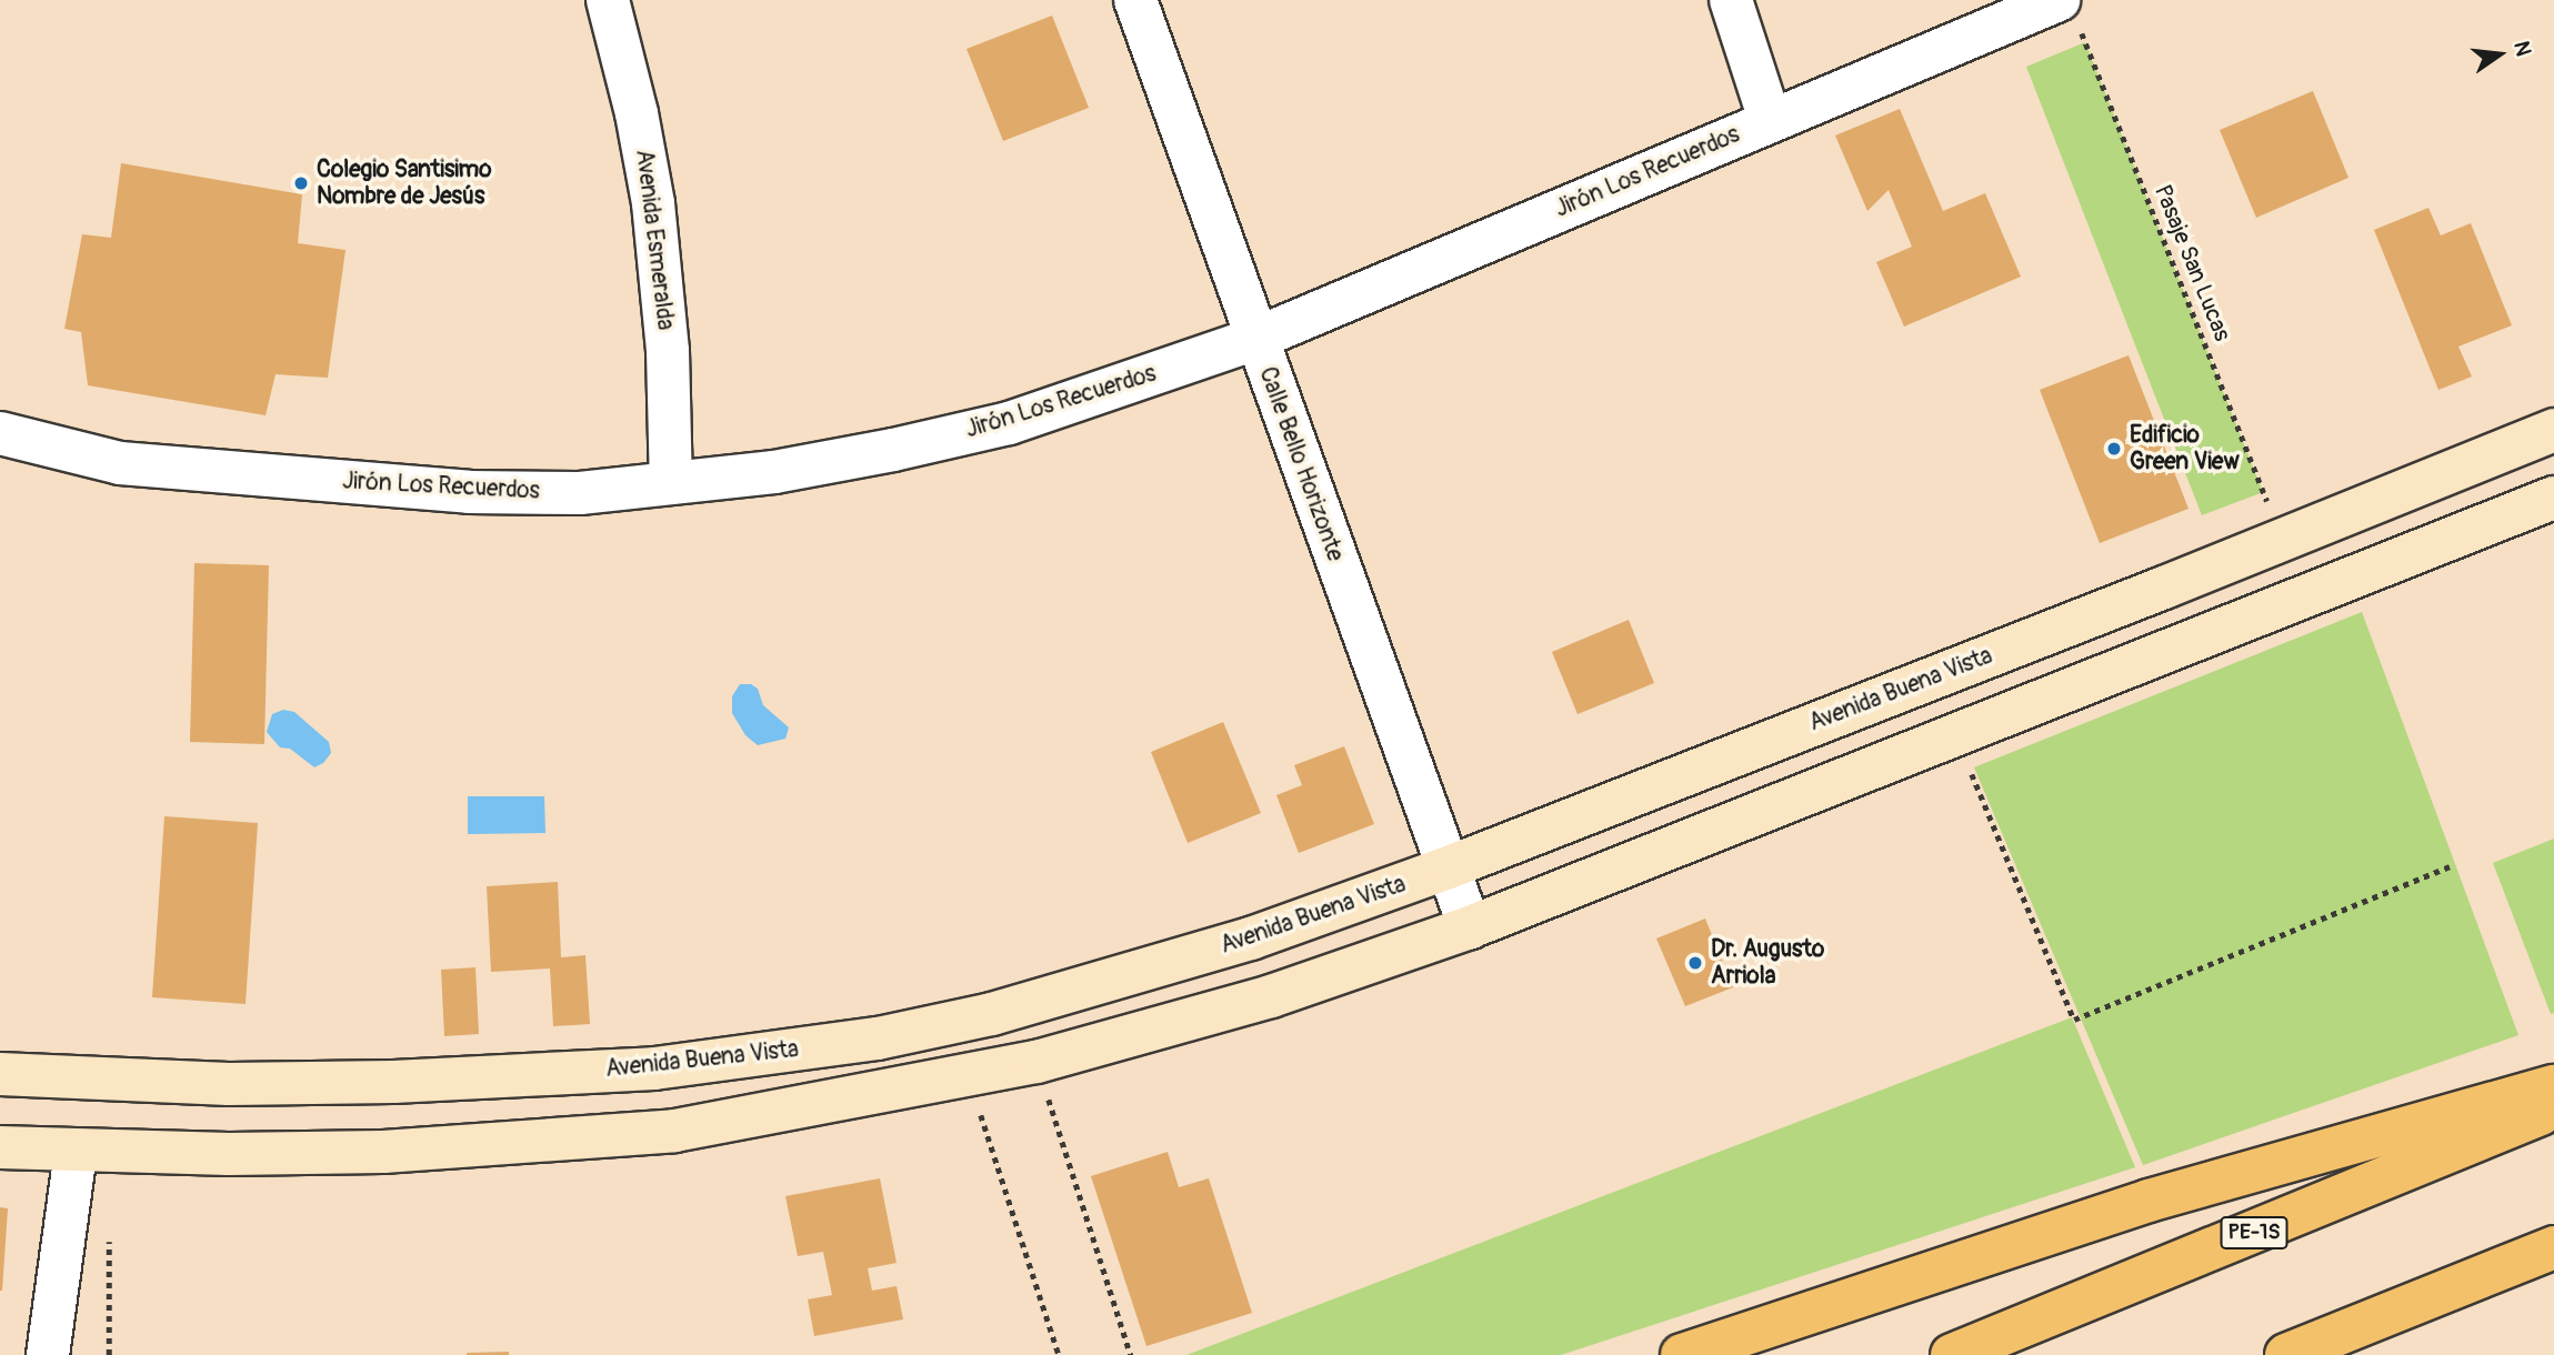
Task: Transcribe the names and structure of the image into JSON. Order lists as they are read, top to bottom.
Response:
{
  "streets": {
    "highway": ["PE-1S"],
    "main road": ["Avenida Buena Vista"],
    "street": ["Jirón Los Recuerdos", "Avenida Esmeralda", "Calle Bello Horizonte"],
    "path": ["Pasaje San Lucas"]
  },
  "crossings": [
    ["Jirón Los Recuerdos", "Avenida Esmeralda"],
    ["Jirón Los Recuerdos", "Pasaje San Lucas"],
    ["Jirón Los Recuerdos", "Calle Bello Horizonte"],
    ["Pasaje San Lucas", "Avenida Buena Vista"],
    ["Calle Bello Horizonte", "Avenida Buena Vista"]
  ],
  "places": ["Colegio Santisimo Nombre de Jesús", "Edificio Green View", "Dr. Augusto Arriola"],
  "north": "right"
}
